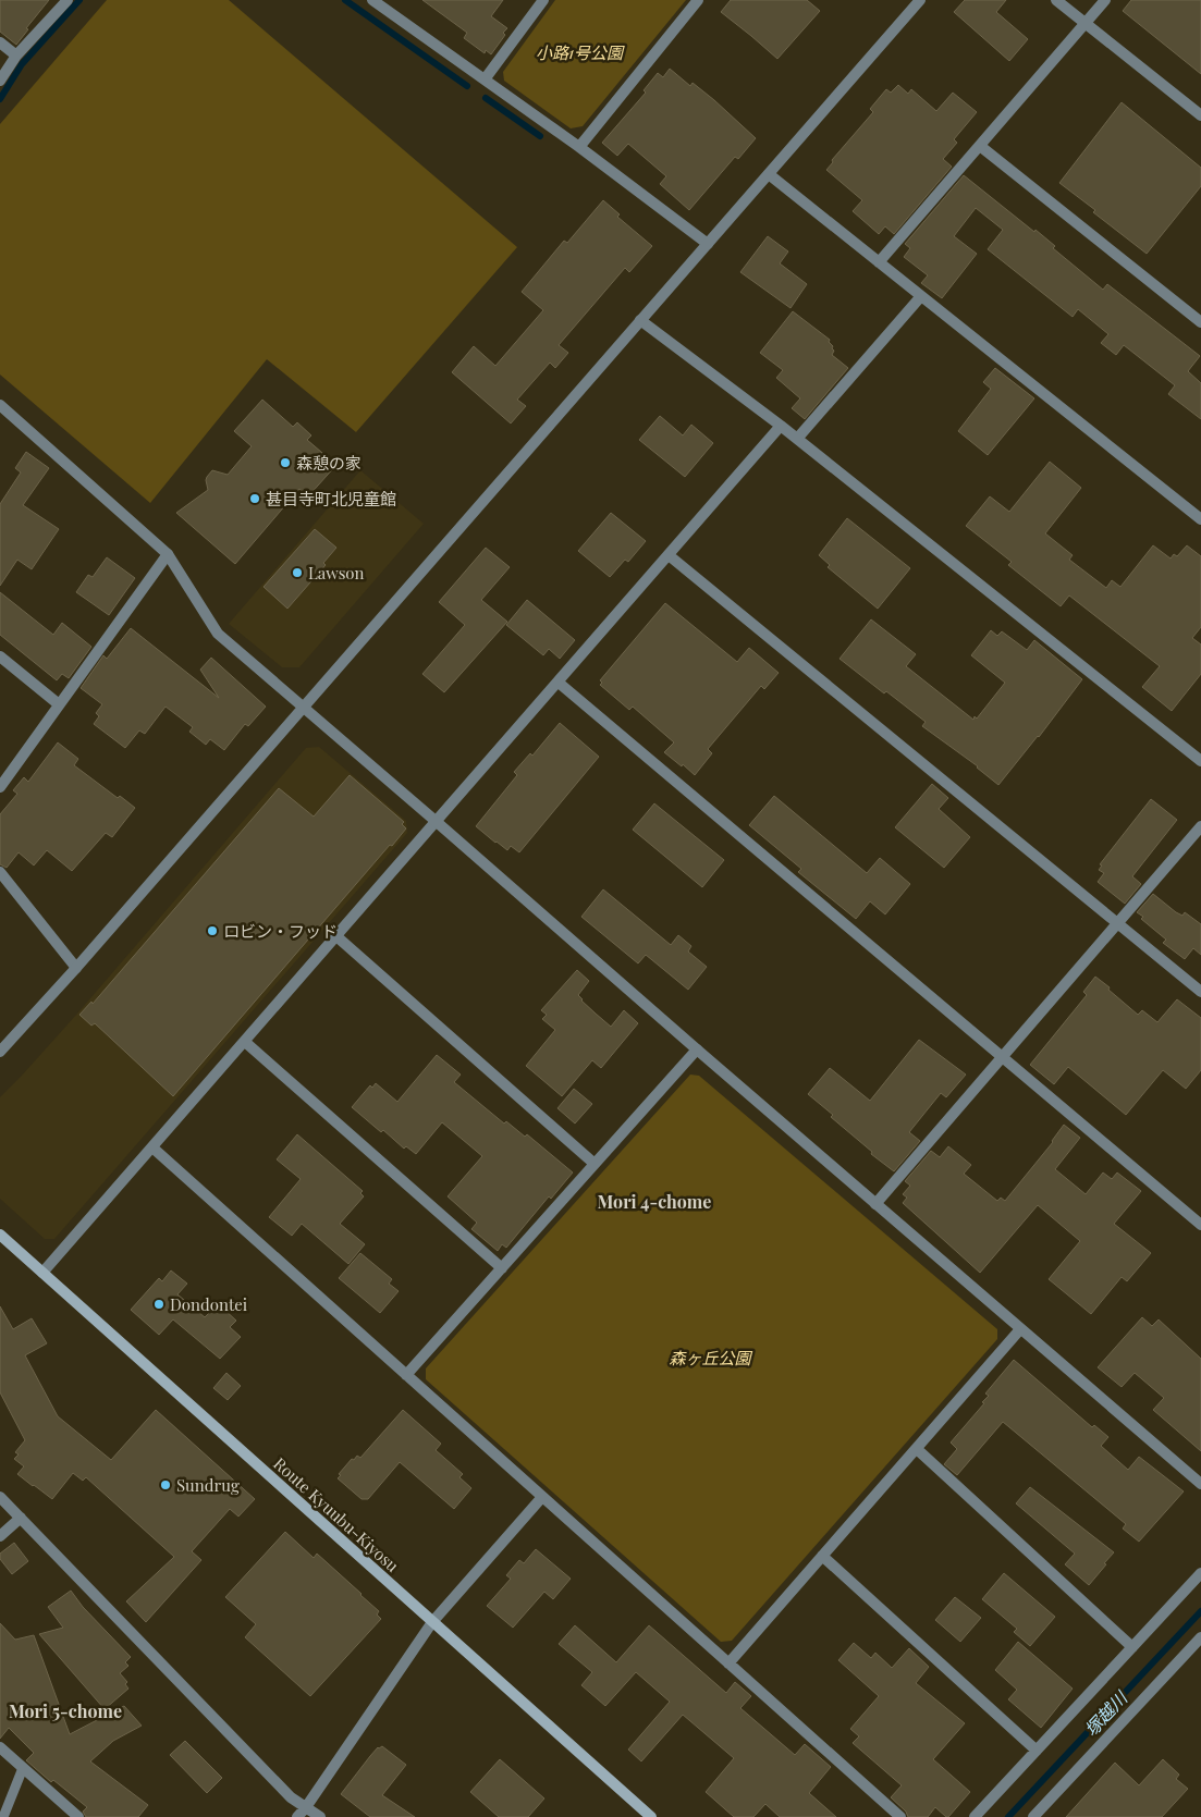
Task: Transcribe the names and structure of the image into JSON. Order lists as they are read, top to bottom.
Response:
{
  "streets": {
    "main road": ["Route Kyuubu-Kiyosu"]
  },
  "districts": ["Mori 4-chome", "Mori 5-chome"],
  "water": ["塚越川"],
  "parks": ["小路1号公園", "森ヶ丘公園"],
  "places": [
    "森憩の家",
    "甚目寺町北児童館",
    "Lawson",
    "ロビン・フッド",
    "Dondontei",
    "Sundrug"
  ]
}
